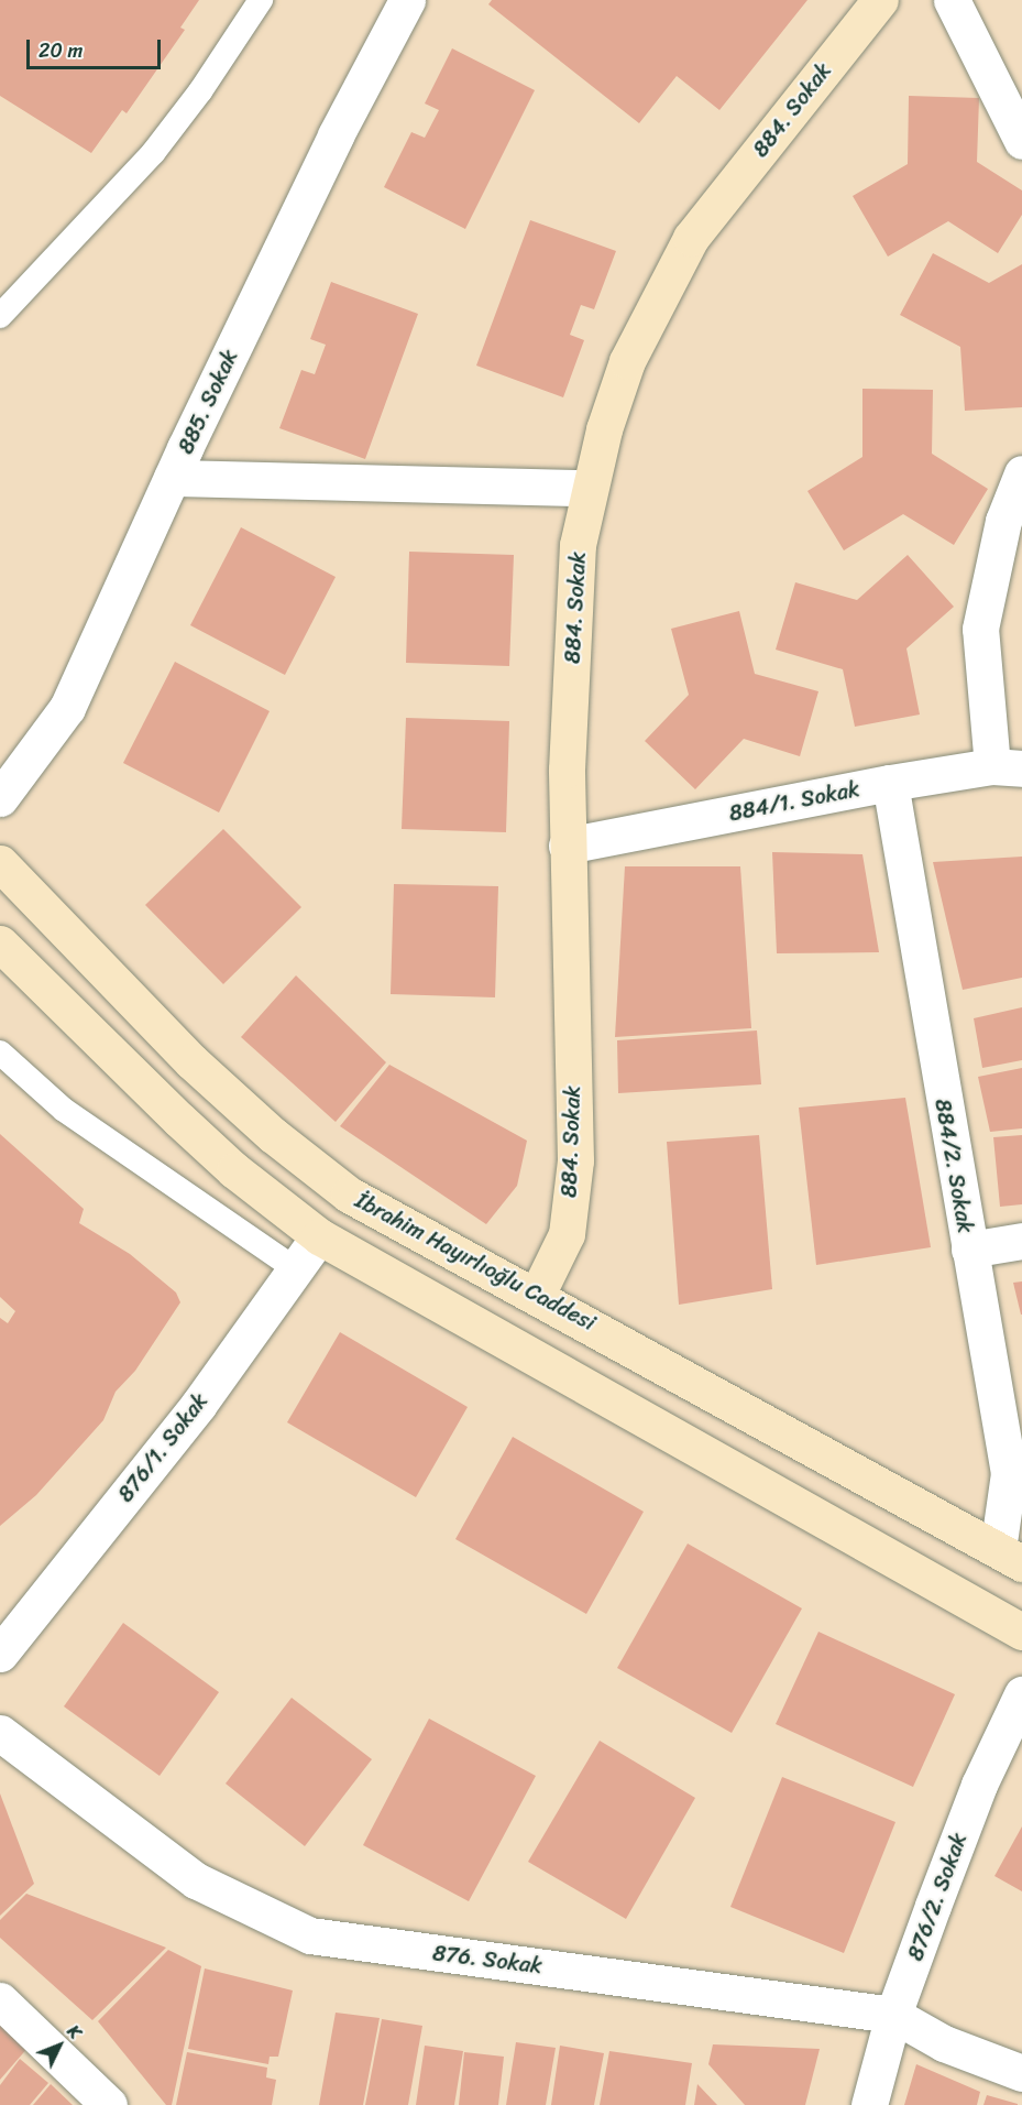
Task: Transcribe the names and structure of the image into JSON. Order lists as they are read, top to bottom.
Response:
{
  "streets": {
    "street": [
      "884. Sokak",
      "885. Sokak",
      "884/1. Sokak",
      "884/2. Sokak",
      "İbrahim Hayırlıoğlu Caddesi",
      "876/1. Sokak",
      "876/2. Sokak",
      "876. Sokak"
    ]
  },
  "crossings": [
    ["884. Sokak", "884/1. Sokak"],
    ["884. Sokak", "İbrahim Hayırlıoğlu Caddesi"],
    ["884/1. Sokak", "884/2. Sokak"],
    ["884/2. Sokak", "İbrahim Hayırlıoğlu Caddesi"],
    ["876/2. Sokak", "876. Sokak"]
  ],
  "scale_bar": "20 m",
  "north": "top right"
}
